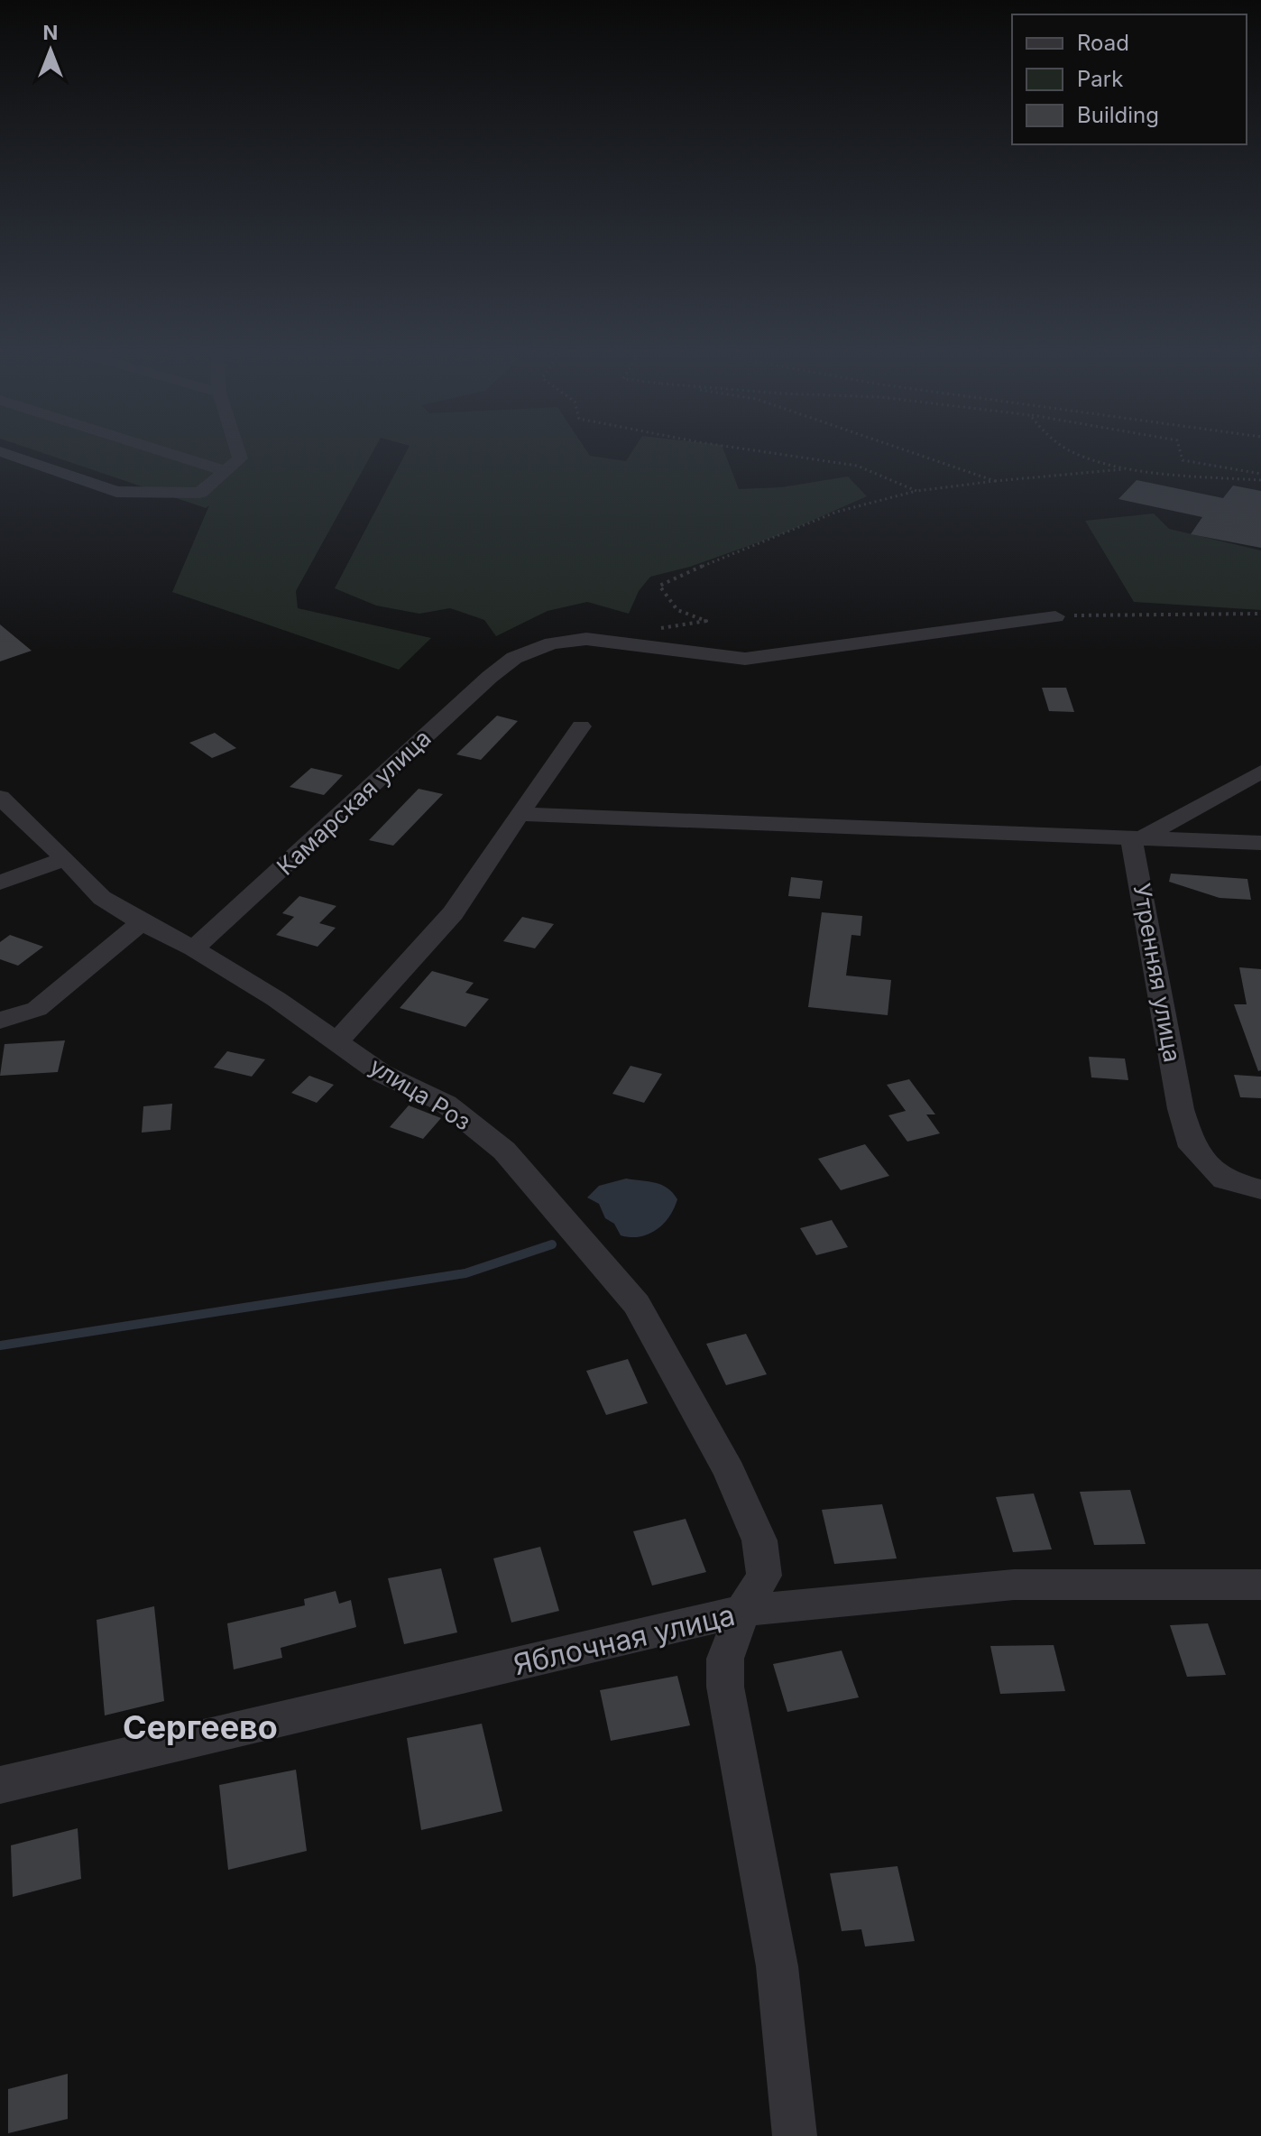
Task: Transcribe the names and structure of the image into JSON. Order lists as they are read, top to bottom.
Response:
{
  "streets": {
    "street": [
      "Камарская улица",
      "Утренняя улица",
      "улица Роз",
      "Яблочная улица"
    ]
  },
  "crossings": [
    ["Камарская улица", "улица Роз"],
    ["улица Роз", "Яблочная улица"]
  ],
  "districts": ["Сергеево"],
  "legend": ["Road", "Park", "Building"],
  "north": "top"
}
